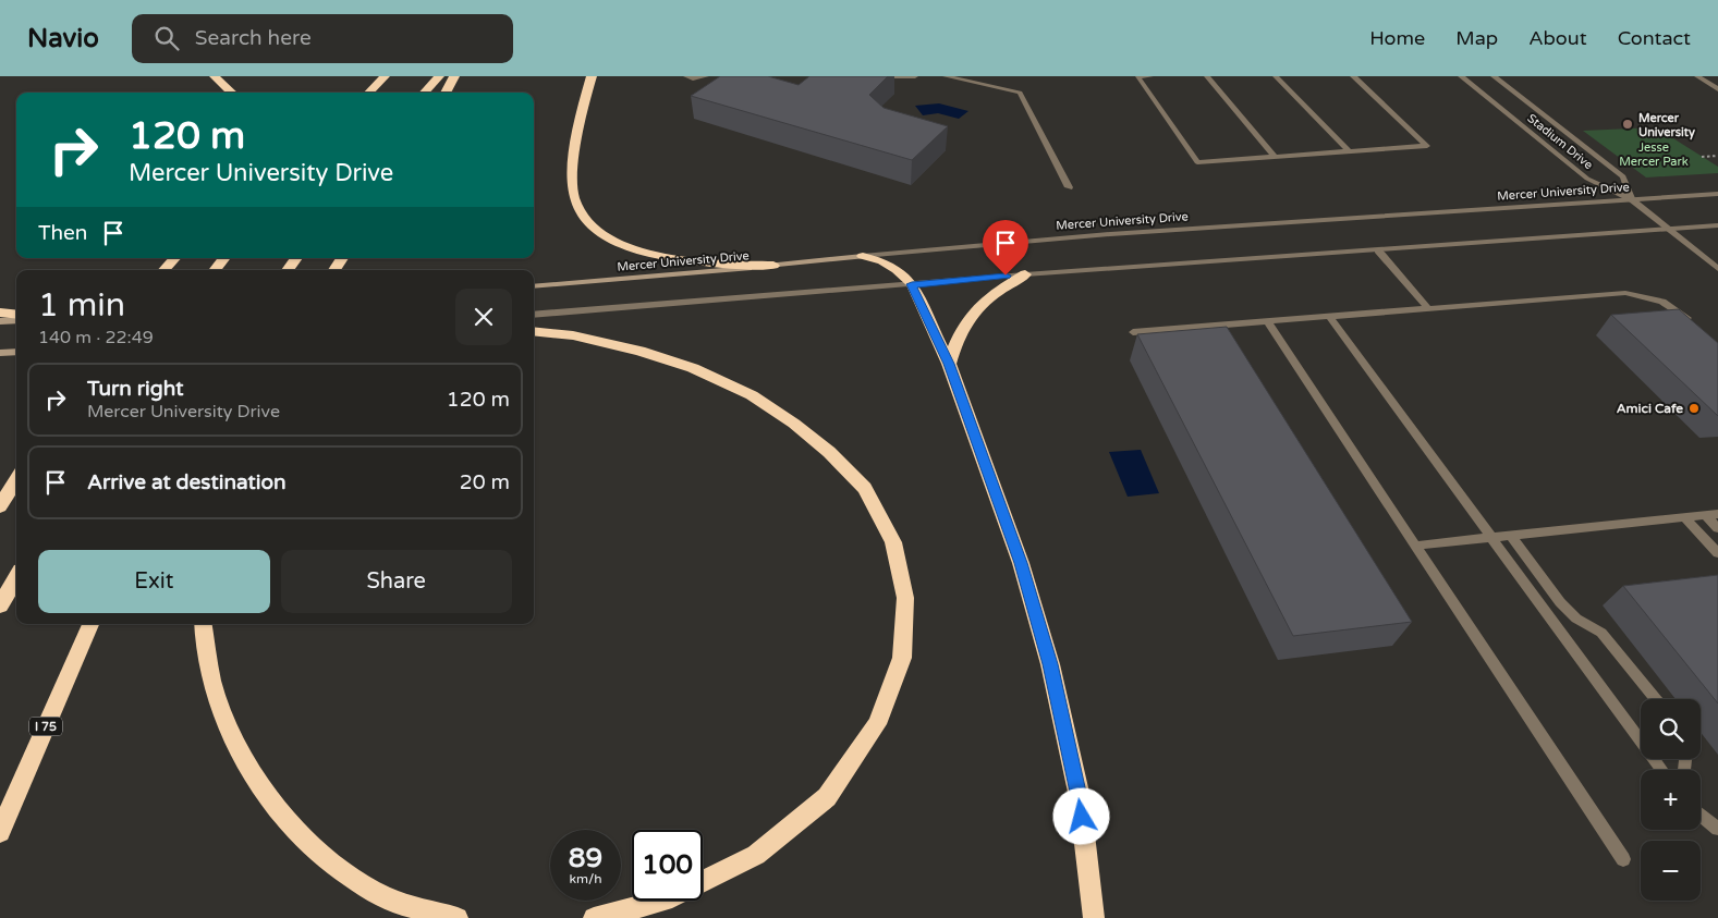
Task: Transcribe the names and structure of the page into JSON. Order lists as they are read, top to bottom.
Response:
{
  "streets": {
    "highway": ["I 75"],
    "main road": ["Mercer University Drive"],
    "street": ["Stadium Drive"]
  },
  "crossings": [
    ["Stadium Drive", "Mercer University Drive"]
  ],
  "parks": ["Jesse Mercer Park"],
  "places": ["Mercer University", "Amici Cafe"],
  "page": {
    "header": "Navio",
    "search": "Search here",
    "nav": [
      "Home",
      "Map",
      "About",
      "Contact"
    ],
    "turn": ["120 m", "Mercer University Drive"],
    "then": "Then",
    "heading": ["1 min", "140 m · 22:49"],
    "list": [
      {
        "name": "Turn right",
        "note": "Mercer University Drive",
        "value": "120 m"
      },
      {
        "name": "Arrive at destination",
        "value": "20 m"
      }
    ],
    "buttons": ["Exit", "Share"],
    "map_buttons": ["+", "−"],
    "speed": "89 km/h",
    "limit": "100"
  }
}
